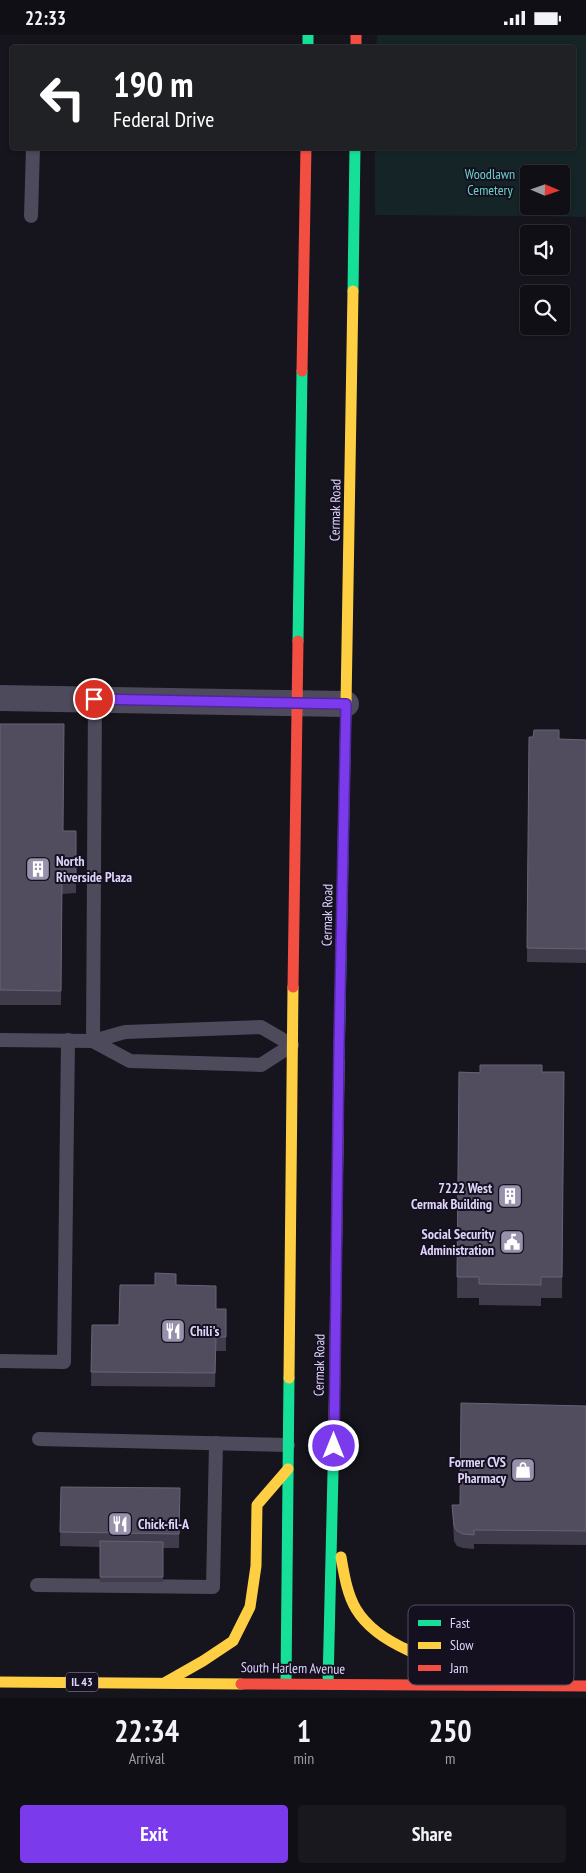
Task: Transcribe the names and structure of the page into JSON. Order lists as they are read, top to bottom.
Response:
{
  "streets": {
    "main road": ["Cermak Road", "South Harlem Avenue", "IL 43"]
  },
  "crossings": [
    ["Cermak Road", "South Harlem Avenue"]
  ],
  "parks": ["Woodlawn Cemetery"],
  "places": {
    "building": ["North Riverside Plaza", "7222 West Cermak Building"],
    "public building": ["Social Security Administration"],
    "restaurant": ["Chili's", "Chick-fil-A"],
    "shop": ["Former CVS Pharmacy"]
  },
  "legend": ["Fast", "Slow", "Jam"],
  "north": "right",
  "page": {
    "status": "22:33",
    "turn": ["190 m", "Federal Drive"],
    "eta": [
      "22:34",
      "Arrival",
      "1",
      "min",
      "250",
      "m"
    ],
    "buttons": ["Exit", "Share"]
  }
}
